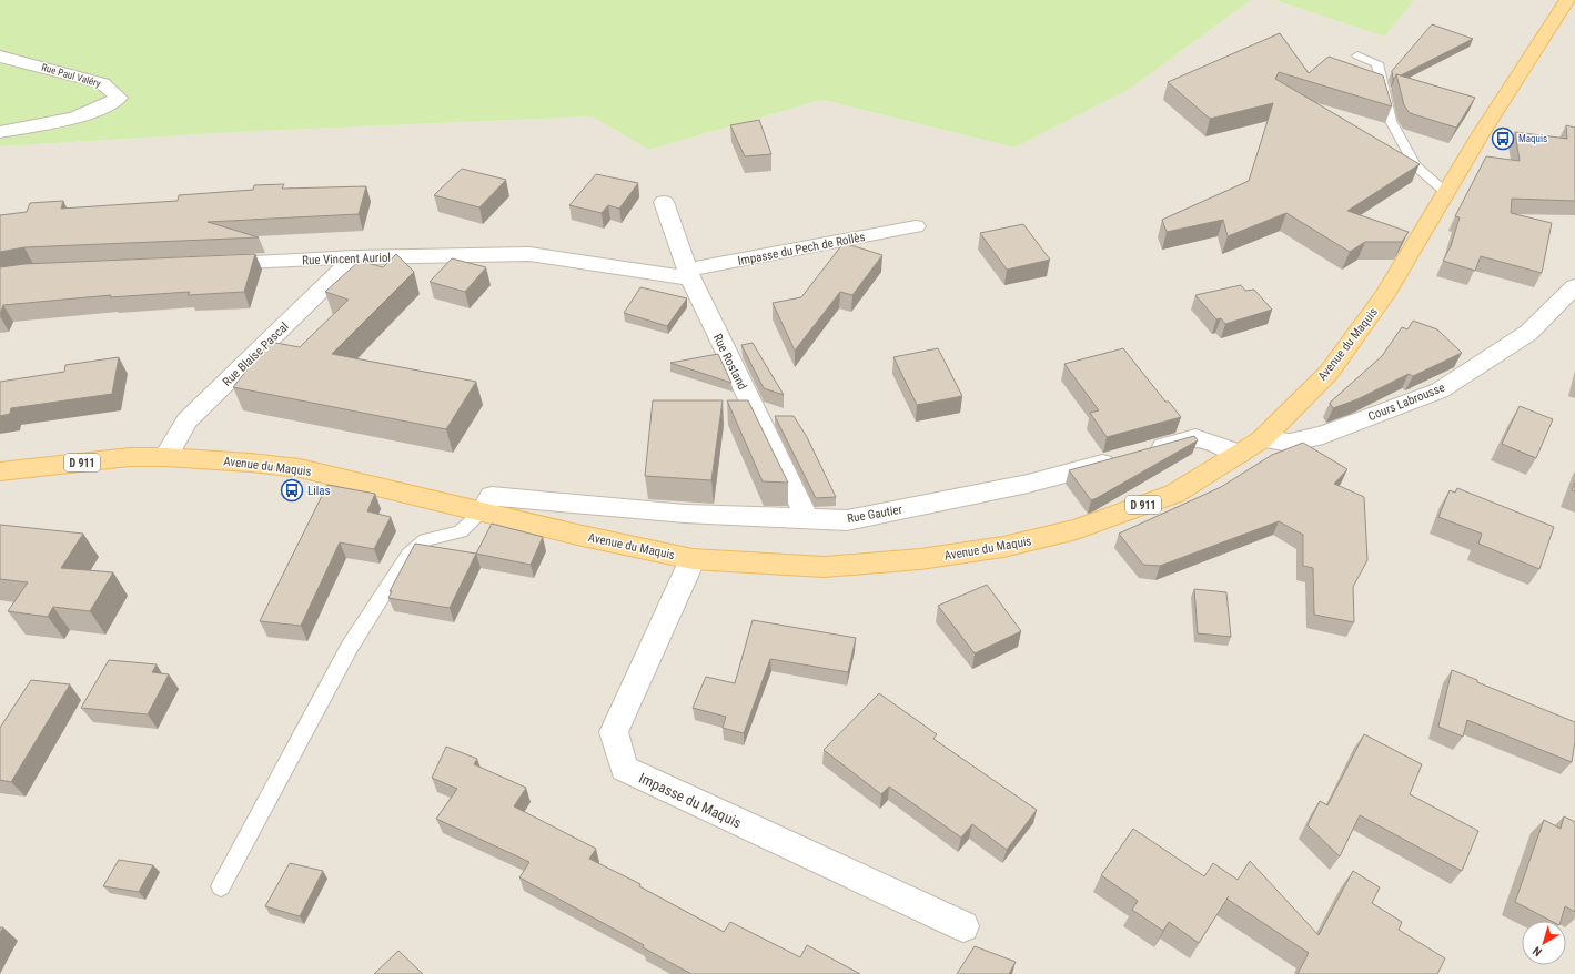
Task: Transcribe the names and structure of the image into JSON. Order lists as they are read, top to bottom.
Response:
{
  "streets": {
    "main road": ["Avenue du Maquis", "D 911"],
    "street": [
      "Rue Paul Valéry",
      "Impasse du Pech de Rollès",
      "Rue Vincent Auriol",
      "Rue Blaise Pascal",
      "Rue Rostand",
      "Cours Labrousse",
      "Rue Gautier",
      "Impasse du Maquis"
    ]
  },
  "crossings": [
    ["Impasse du Pech de Rollès", "Rue Vincent Auriol"],
    ["Impasse du Pech de Rollès", "Rue Rostand"],
    ["Rue Vincent Auriol", "Rue Blaise Pascal"],
    ["Rue Vincent Auriol", "Rue Rostand"],
    ["Avenue du Maquis", "Rue Blaise Pascal"],
    ["Avenue du Maquis", "Cours Labrousse"],
    ["Avenue du Maquis", "D 911"],
    ["Avenue du Maquis", "Rue Gautier"],
    ["Avenue du Maquis", "Impasse du Maquis"],
    ["Rue Blaise Pascal", "D 911"],
    ["Rue Rostand", "Rue Gautier"]
  ],
  "places": {
    "bus stop": ["Maquis", "Lilas"]
  },
  "north": "bottom left"
}
